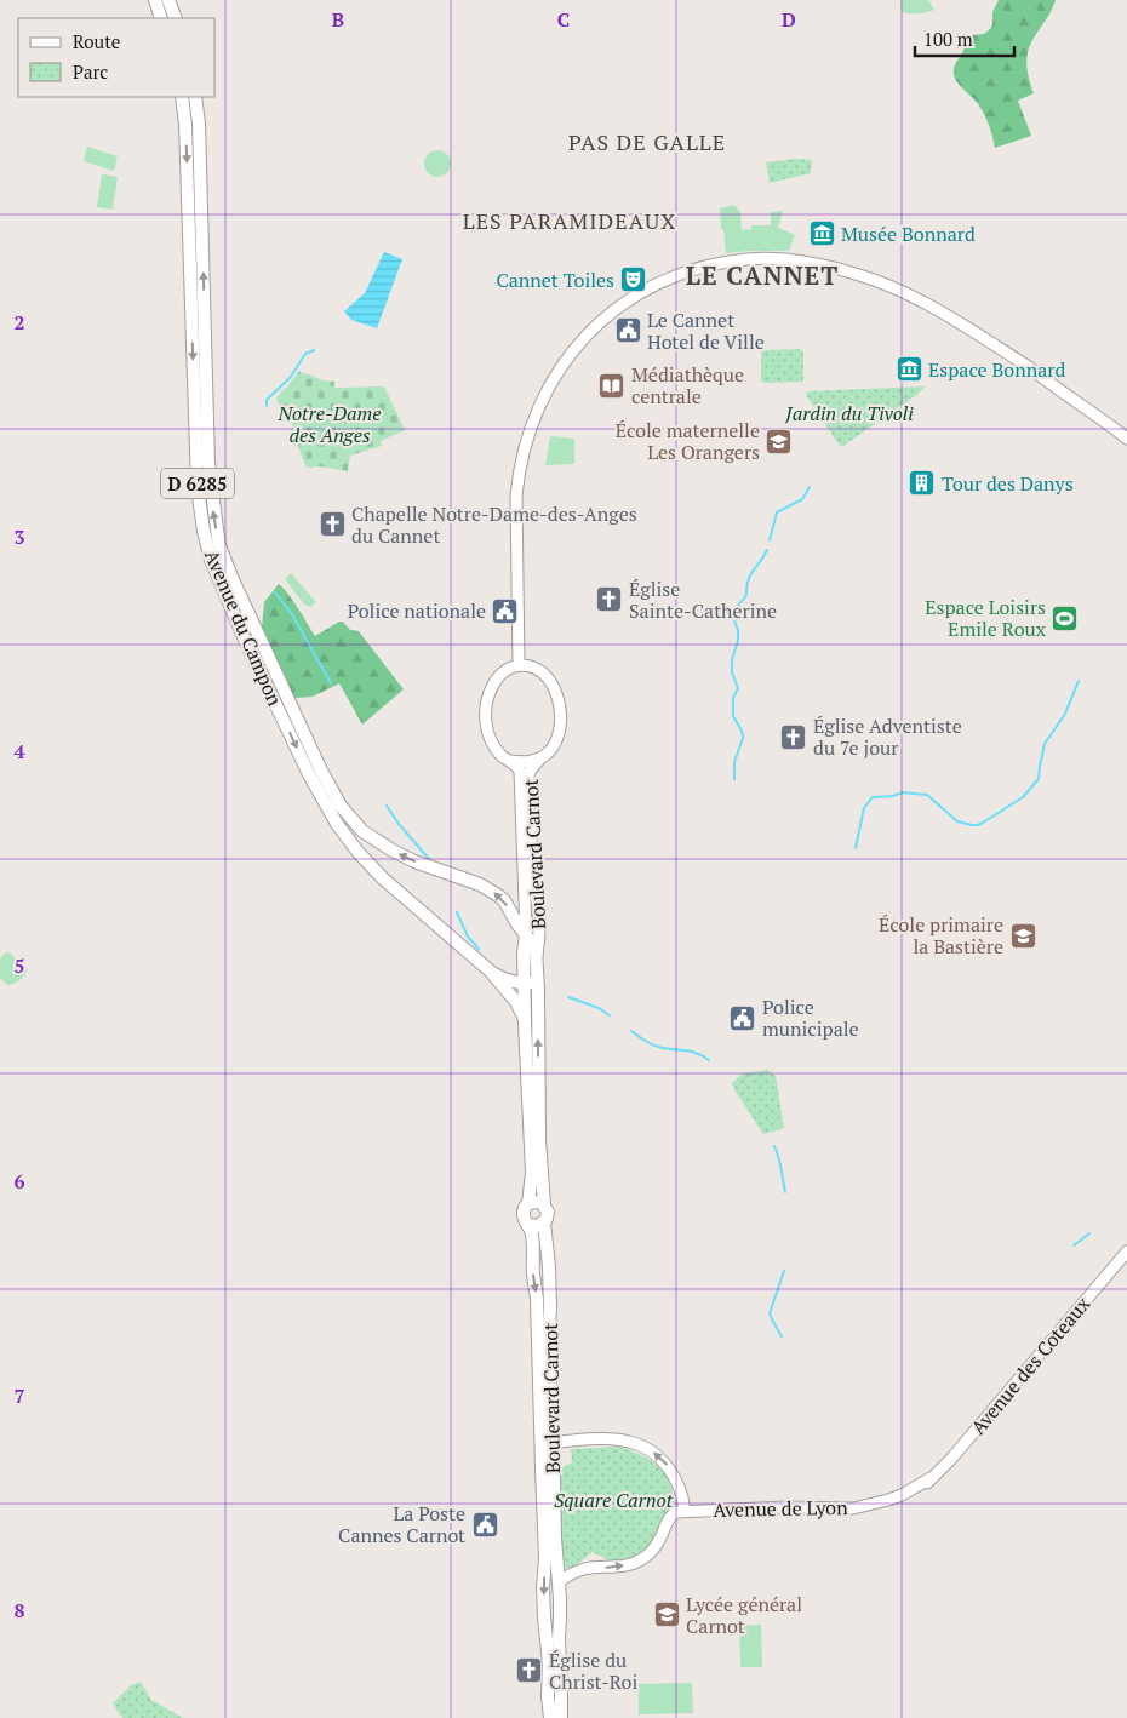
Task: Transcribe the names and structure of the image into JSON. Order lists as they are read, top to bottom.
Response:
{
  "streets": {
    "main road": [
      "D 6285",
      "Avenue du Campon",
      "Boulevard Carnot",
      "Avenue des Coteaux",
      "Avenue de Lyon"
    ]
  },
  "crossings": [
    ["Avenue du Campon", "Boulevard Carnot"],
    ["Avenue des Coteaux", "Avenue de Lyon"]
  ],
  "districts": ["PAS DE GALLE", "LES PARAMIDEAUX", "LE CANNET"],
  "parks": ["Notre-Dame des Anges", "Jardin du Tivoli", "Square Carnot"],
  "places": {
    "museum": ["Musée Bonnard", "Espace Bonnard"],
    "theatre": ["Cannet Toiles"],
    "public building": [
      "Le Cannet Hotel de Ville",
      "Police nationale",
      "Police municipale",
      "La Poste Cannes Carnot"
    ],
    "library": ["Médiathèque centrale"],
    "school or university": ["École maternelle Les Orangers", "École primaire la Bastière", "Lycée général Carnot"],
    "building": ["Tour des Danys"],
    "church": [
      "Chapelle Notre-Dame-des-Anges du Cannet",
      "Église Sainte-Catherine",
      "Église Adventiste du 7e jour",
      "Église du Christ-Roi"
    ],
    "sports": ["Espace Loisirs Emile Roux"]
  },
  "legend": ["Route", "Parc"],
  "scale_bar": "100 m",
  "grid": {
    "columns": ["B", "C", "D"],
    "rows": [
      "2",
      "3",
      "4",
      "5",
      "6",
      "7",
      "8"
    ]
  }
}
